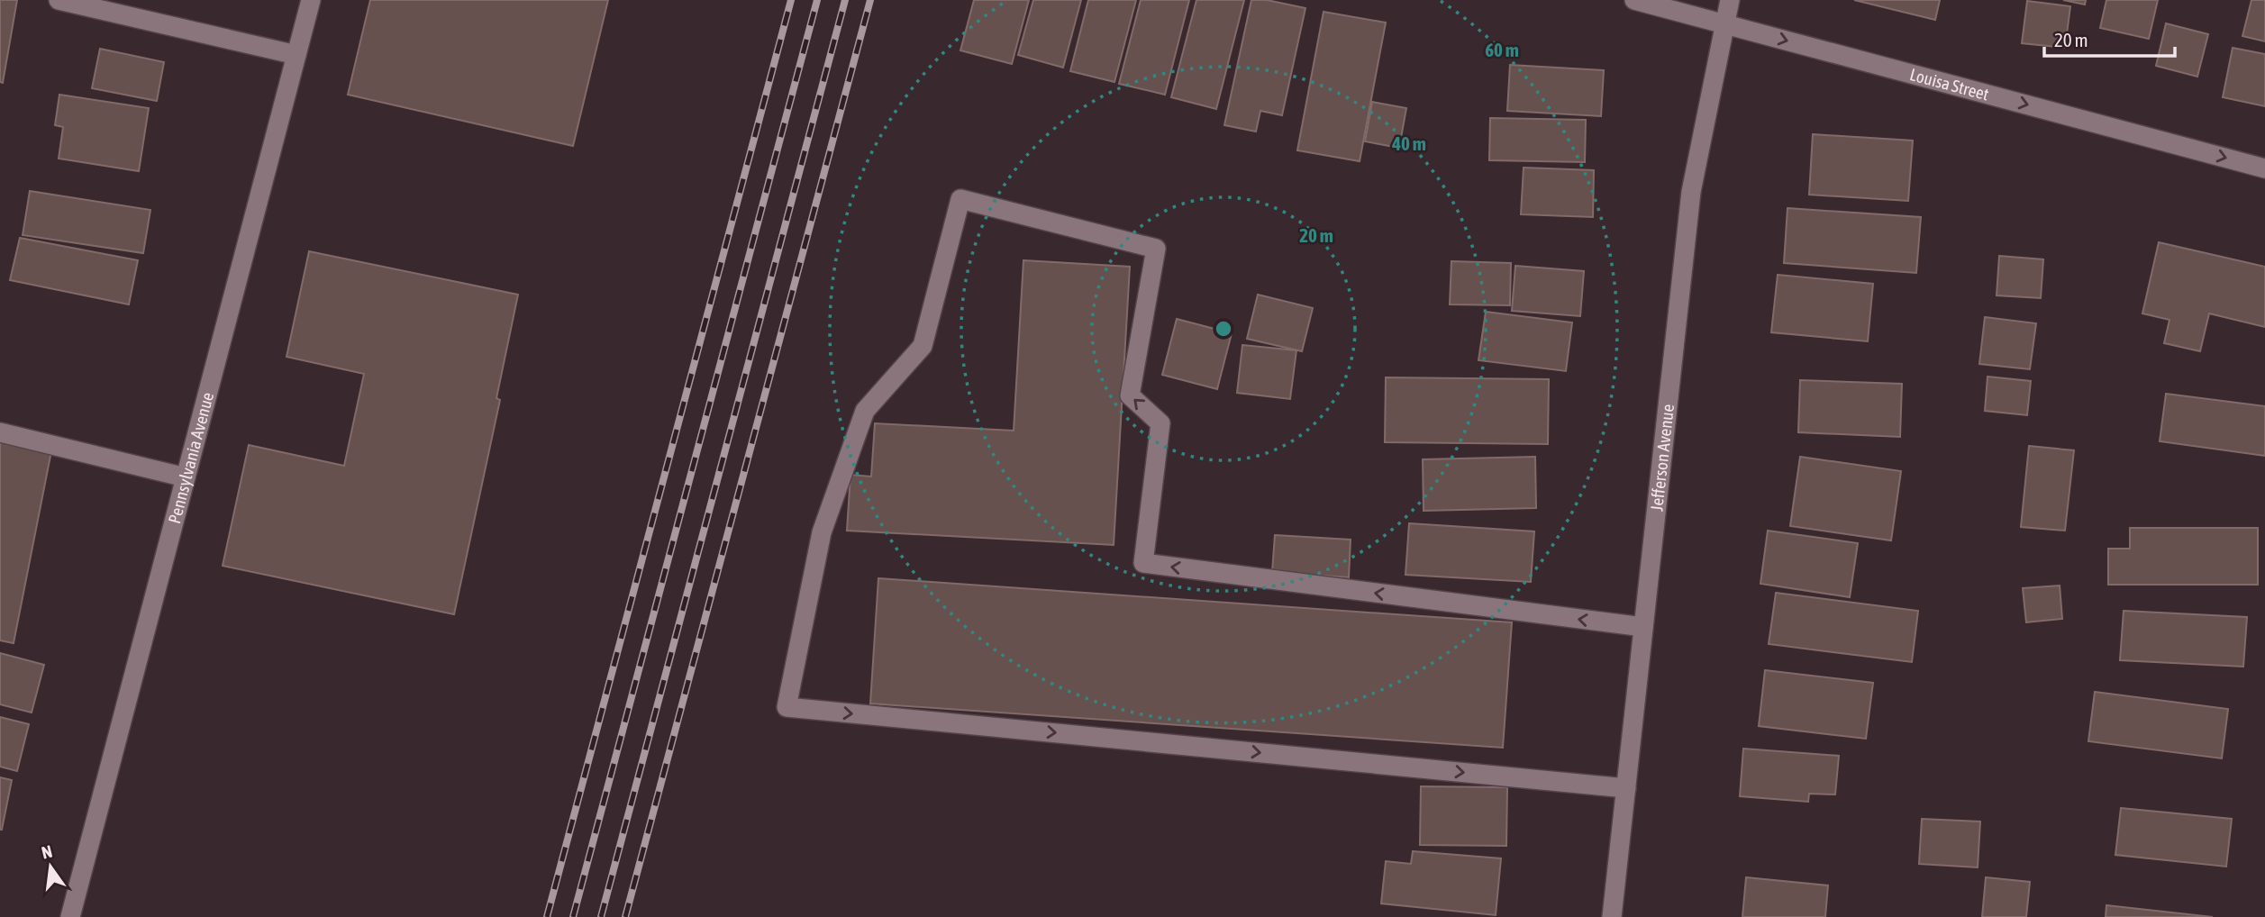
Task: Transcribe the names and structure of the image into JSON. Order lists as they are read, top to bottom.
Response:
{
  "streets": {
    "street": ["Louisa Street", "Jefferson Avenue", "Pennsylvania Avenue"]
  },
  "crossings": [
    ["Louisa Street", "Jefferson Avenue"]
  ],
  "one_way": ["Louisa Street"],
  "scale_bar": "20 m",
  "north": "top",
  "rings": ["60 m", "40 m", "20 m"]
}
